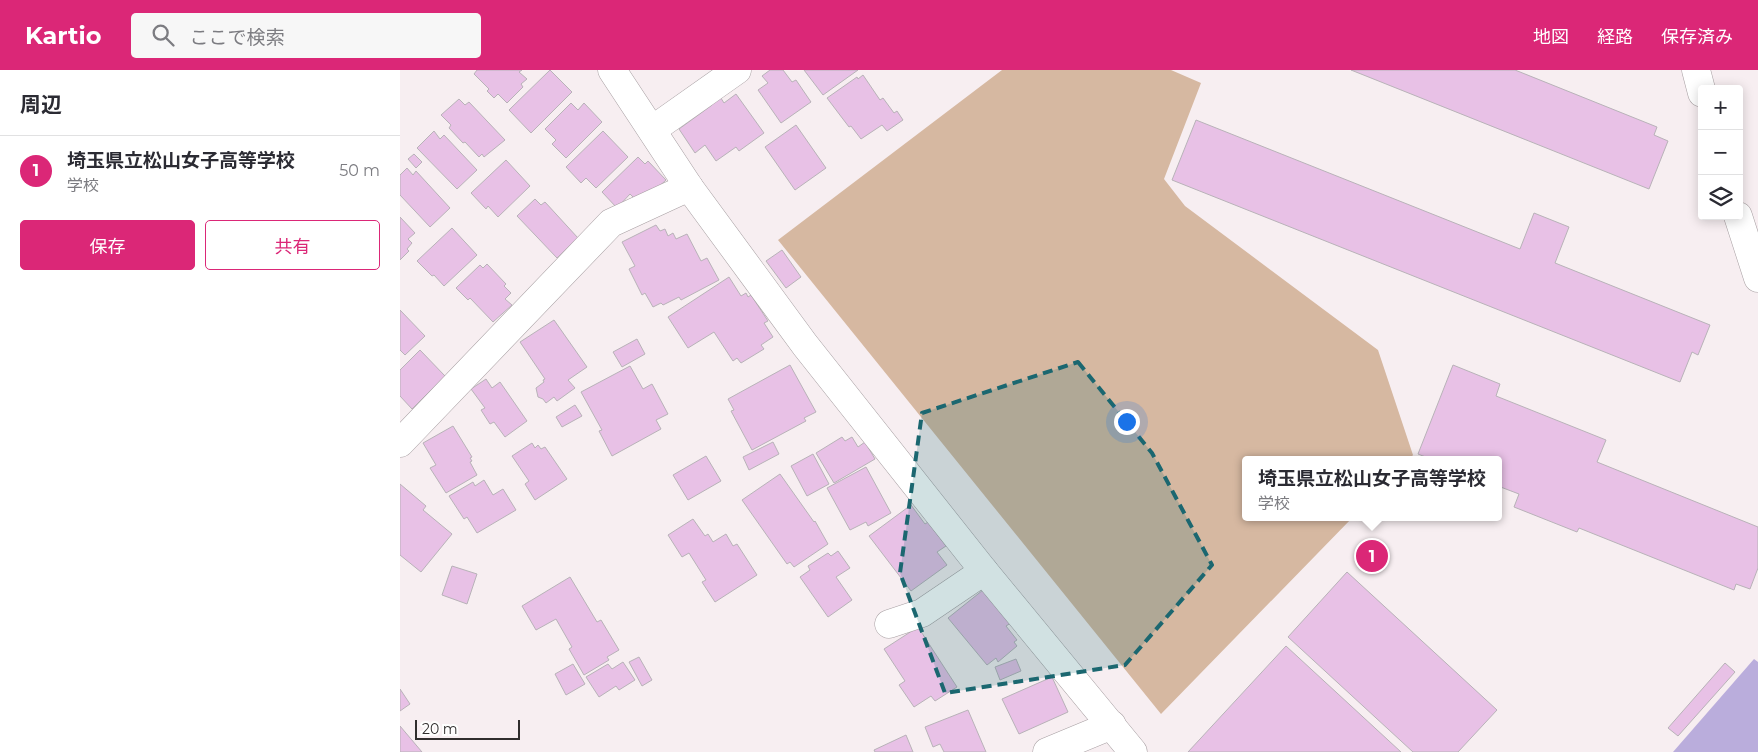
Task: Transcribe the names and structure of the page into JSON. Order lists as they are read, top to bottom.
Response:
{
  "scale_bar": "20 m",
  "page": {
    "header": "Kartio",
    "search": "ここで検索",
    "nav": ["地図", "経路", "保存済み"],
    "heading": "周辺",
    "map_buttons": ["+", "−"],
    "list": [
      {
        "mark": "1",
        "name": "埼玉県立松山女子高等学校",
        "note": "学校",
        "value": "50 m"
      }
    ],
    "buttons": ["保存", "共有"],
    "popup": ["埼玉県立松山女子高等学校", "学校"],
    "pins": "1",
    "scale": "20 m"
  }
}
